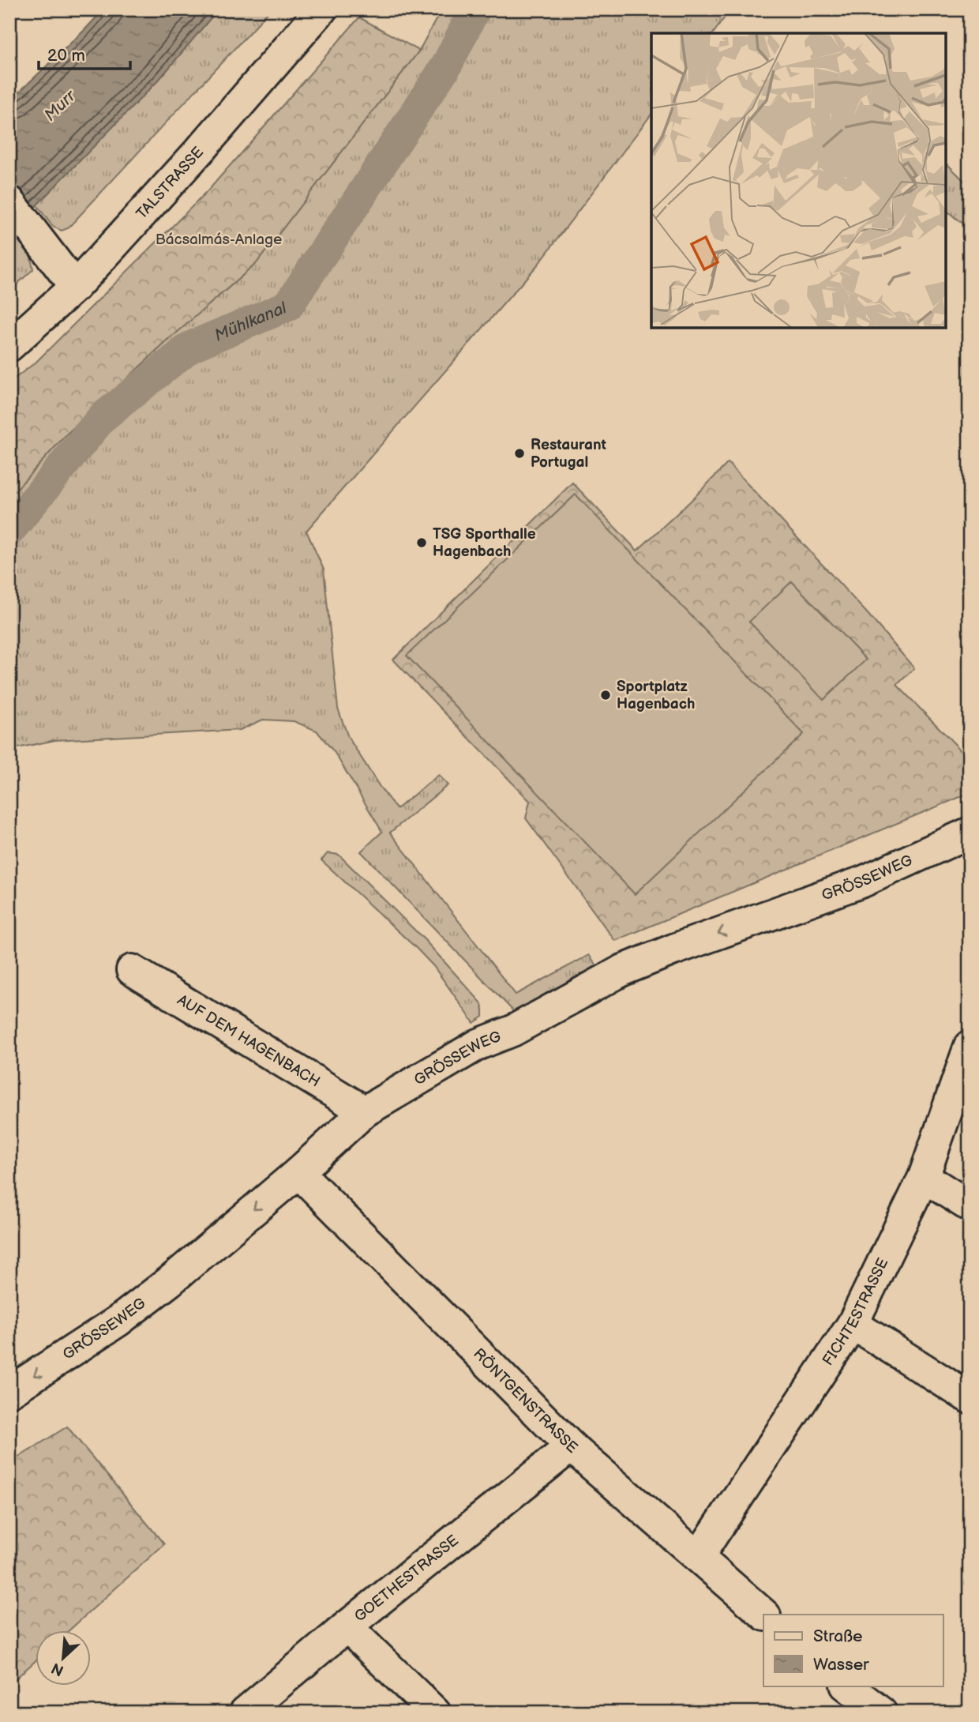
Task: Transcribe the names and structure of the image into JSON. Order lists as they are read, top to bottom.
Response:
{
  "streets": {
    "street": [
      "TALSTRASSE",
      "GRÖSSEWEG",
      "AUF DEM HAGENBACH",
      "FICHTESTRASSE",
      "RÖNTGENSTRASSE",
      "GOETHESTRASSE"
    ]
  },
  "crossings": [
    ["GRÖSSEWEG", "AUF DEM HAGENBACH"],
    ["GRÖSSEWEG", "RÖNTGENSTRASSE"],
    ["FICHTESTRASSE", "RÖNTGENSTRASSE"],
    ["RÖNTGENSTRASSE", "GOETHESTRASSE"]
  ],
  "one_way": ["GRÖSSEWEG"],
  "water": ["Murr", "Mühlkanal"],
  "parks": ["Bácsalmás-Anlage"],
  "places": ["Restaurant Portugal", "TSG Sporthalle Hagenbach", "Sportplatz Hagenbach"],
  "legend": ["Straße", "Wasser"],
  "scale_bar": "20 m",
  "north": "bottom left"
}
